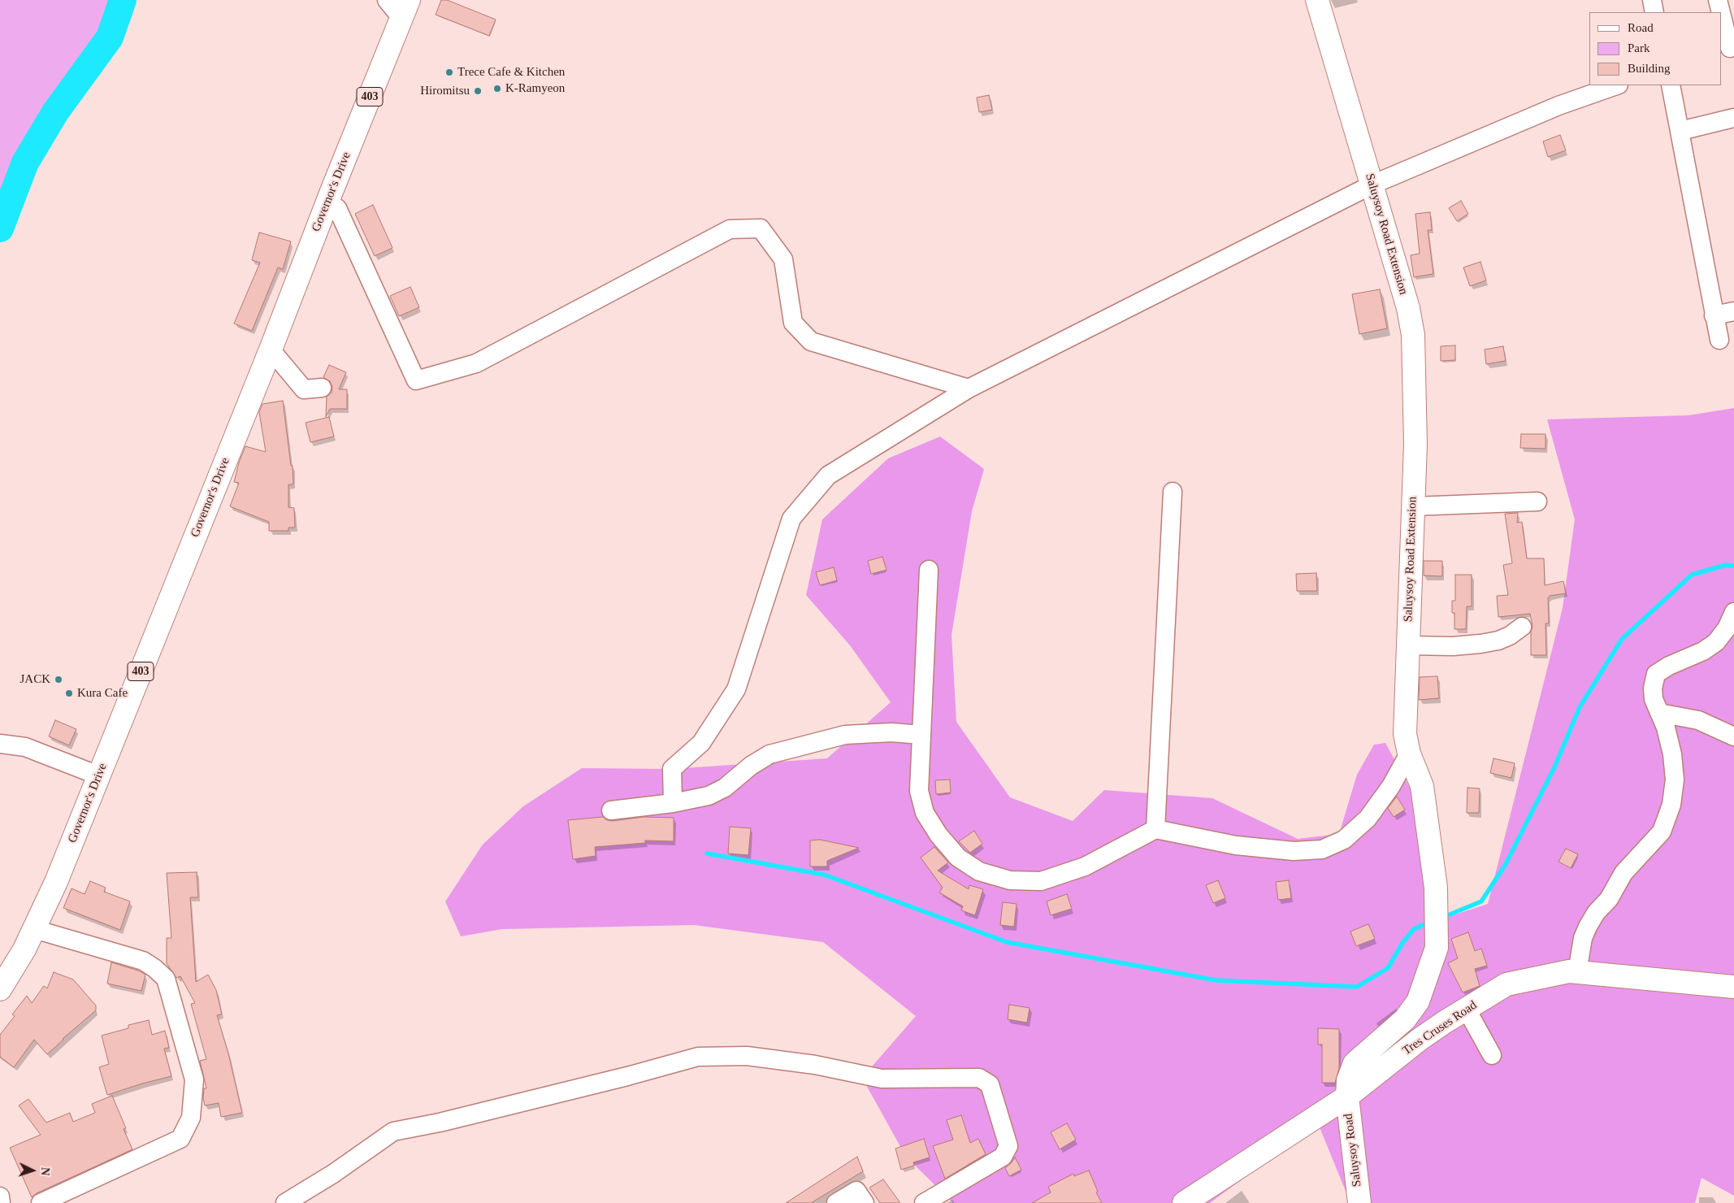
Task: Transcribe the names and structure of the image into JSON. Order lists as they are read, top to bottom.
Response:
{
  "streets": {
    "main road": [
      "403",
      "Governor's Drive",
      "Saluysoy Road Extension",
      "Tres Cruses Road",
      "Saluysoy Road"
    ]
  },
  "crossings": [
    ["Saluysoy Road Extension", "Tres Cruses Road"],
    ["Saluysoy Road Extension", "Saluysoy Road"],
    ["Tres Cruses Road", "Saluysoy Road"]
  ],
  "places": [
    "Trece Cafe & Kitchen",
    "K-Ramyeon",
    "Hiromitsu",
    "JACK",
    "Kura Cafe"
  ],
  "legend": ["Road", "Park", "Building"],
  "north": "right"
}
